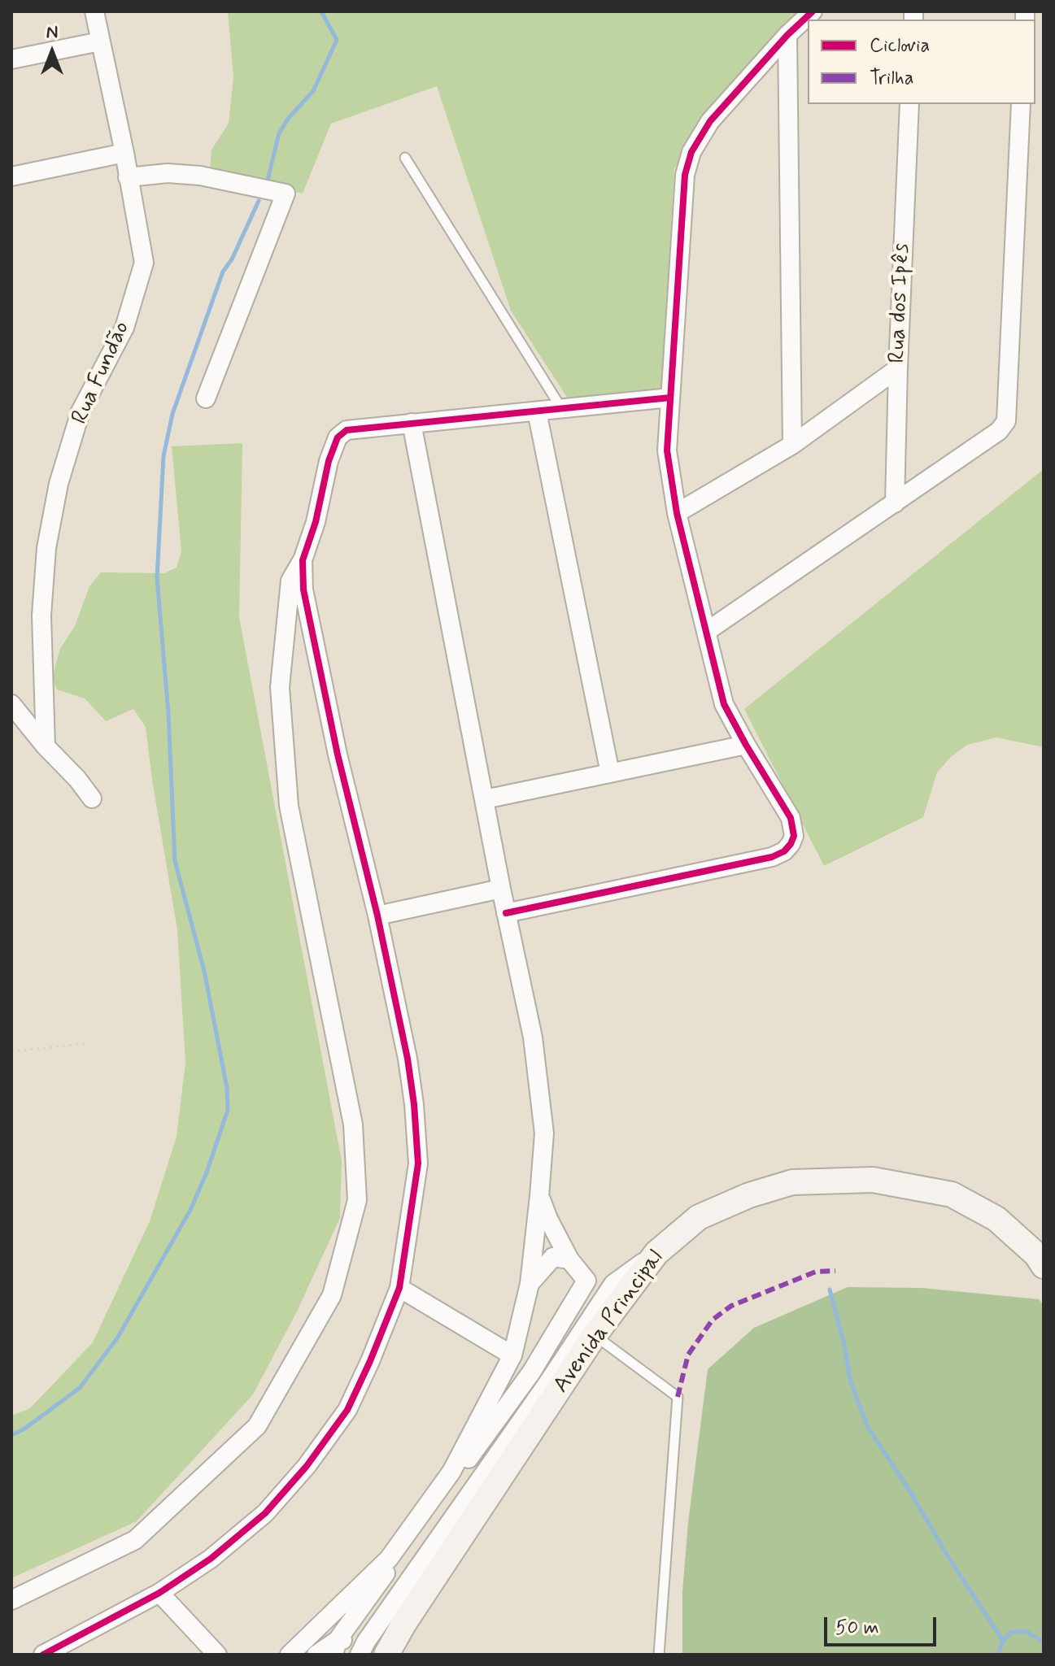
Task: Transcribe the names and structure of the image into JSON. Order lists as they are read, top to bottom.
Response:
{
  "streets": {
    "street": ["Rua dos Ipês", "Rua Fundão", "Avenida Principal"]
  },
  "legend": ["Ciclovia", "Trilha"],
  "scale_bar": "50 m",
  "north": "top"
}
